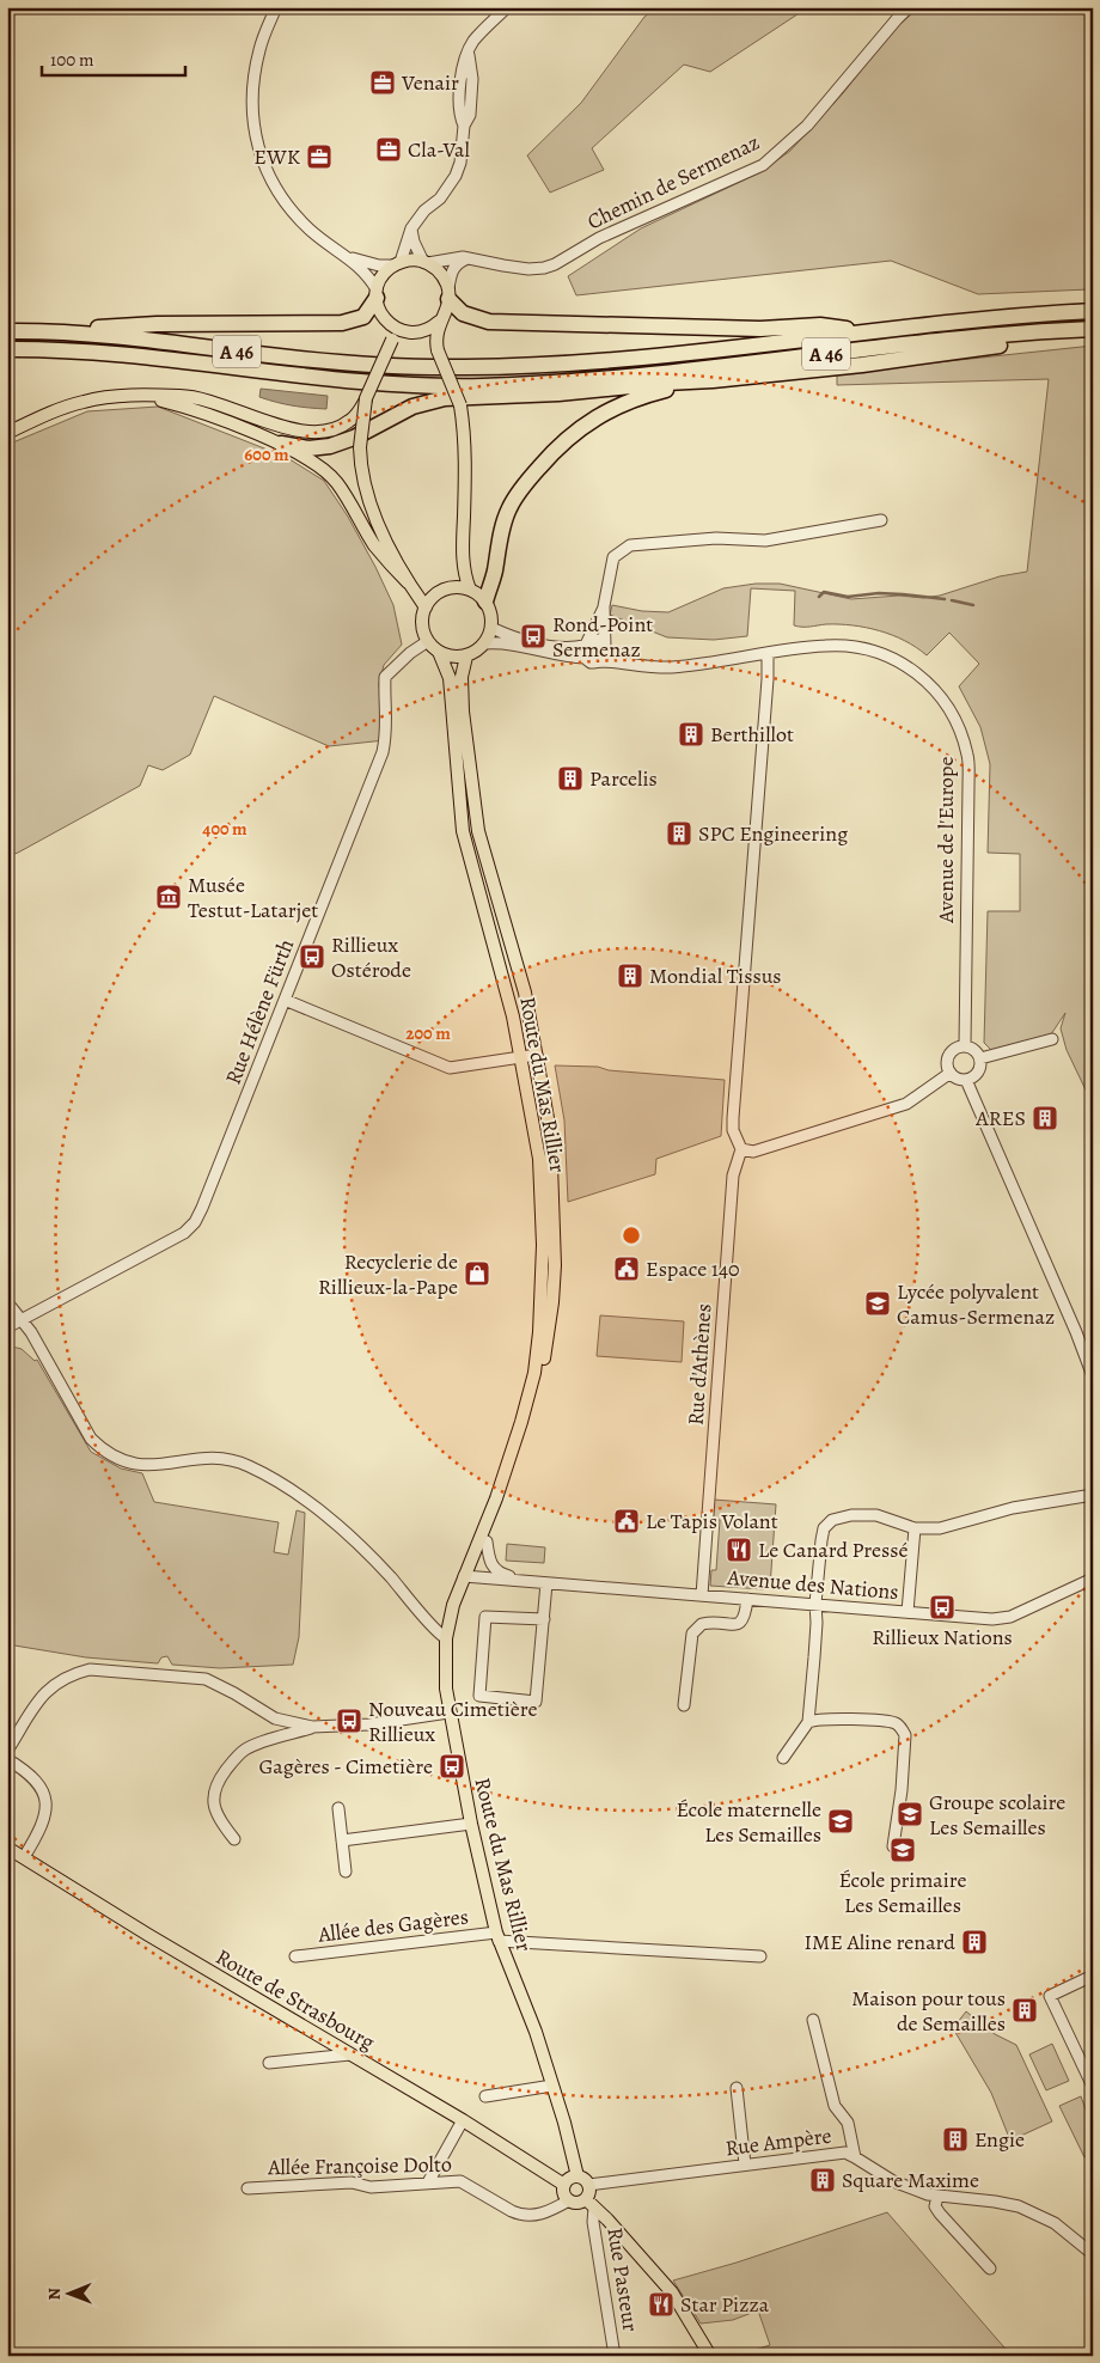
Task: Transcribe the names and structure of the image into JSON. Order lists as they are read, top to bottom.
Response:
{
  "streets": {
    "highway": ["A 46"],
    "main road": ["Route du Mas Rillier", "Route de Strasbourg"],
    "street": [
      "Chemin de Sermenaz",
      "Avenue de l'Europe",
      "Rue Hélène Fürth",
      "Rue d'Athènes",
      "Avenue des Nations",
      "Allée des Gagères",
      "Rue Ampère",
      "Allée Françoise Dolto",
      "Rue Pasteur"
    ]
  },
  "crossings": [
    ["Rue Hélène Fürth", "Route du Mas Rillier"],
    ["Route du Mas Rillier", "Avenue des Nations"],
    ["Route du Mas Rillier", "Allée des Gagères"],
    ["Route du Mas Rillier", "Route de Strasbourg"],
    ["Route du Mas Rillier", "Rue Ampère"],
    ["Route du Mas Rillier", "Allée Françoise Dolto"],
    ["Route du Mas Rillier", "Rue Pasteur"],
    ["Rue d'Athènes", "Avenue des Nations"],
    ["Route de Strasbourg", "Rue Ampère"],
    ["Route de Strasbourg", "Allée Françoise Dolto"],
    ["Route de Strasbourg", "Rue Pasteur"],
    ["Rue Ampère", "Allée Françoise Dolto"],
    ["Rue Ampère", "Rue Pasteur"],
    ["Allée Françoise Dolto", "Rue Pasteur"]
  ],
  "places": {
    "office": ["Venair", "Cla-Val", "EWK"],
    "bus stop": [
      "Rond-Point Sermenaz",
      "Rillieux Ostérode",
      "Rillieux Nations",
      "Nouveau Cimetière Rillieux",
      "Gagères - Cimetière"
    ],
    "building": [
      "Berthillot",
      "Parcelis",
      "SPC Engineering",
      "Mondial Tissus",
      "ARES",
      "IME Aline renard",
      "Maison pour tous de Semailles",
      "Engie",
      "Square Maxime"
    ],
    "museum": ["Musée Testut-Latarjet"],
    "public building": ["Espace 140", "Le Tapis Volant"],
    "shop": ["Recyclerie de Rillieux-la-Pape"],
    "school or university": [
      "Lycée polyvalent Camus-Sermenaz",
      "Groupe scolaire Les Semailles",
      "École maternelle Les Semailles",
      "École primaire Les Semailles"
    ],
    "restaurant": ["Le Canard Pressé", "Star Pizza"]
  },
  "scale_bar": "100 m",
  "north": "left",
  "rings": ["600 m", "400 m", "200 m"]
}
